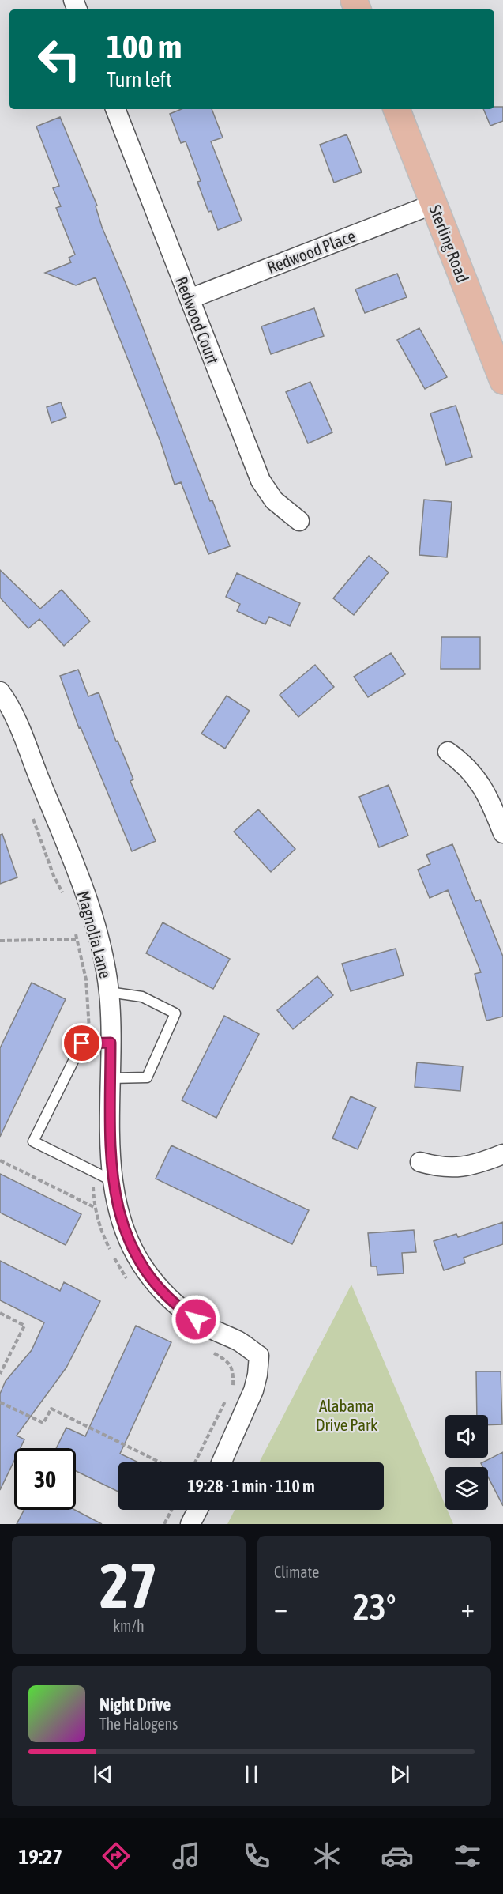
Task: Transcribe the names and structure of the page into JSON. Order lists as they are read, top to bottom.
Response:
{
  "streets": {
    "main road": ["Sterling Road"],
    "street": ["Redwood Place", "Redwood Court", "Magnolia Lane"]
  },
  "crossings": [
    ["Sterling Road", "Redwood Place"],
    ["Redwood Place", "Redwood Court"]
  ],
  "parks": ["Alabama Drive Park"],
  "page": {
    "turn": ["100 m", "Turn left"],
    "limit": "30",
    "trip": "19:28 · 1 min · 110 m",
    "tile": [
      ["27", "km/h"],
      "Climate"
    ],
    "heat": ["−", "23°", "+"],
    "song": ["Night Drive", "The Halogens"],
    "tabs": "19:27"
  }
}
